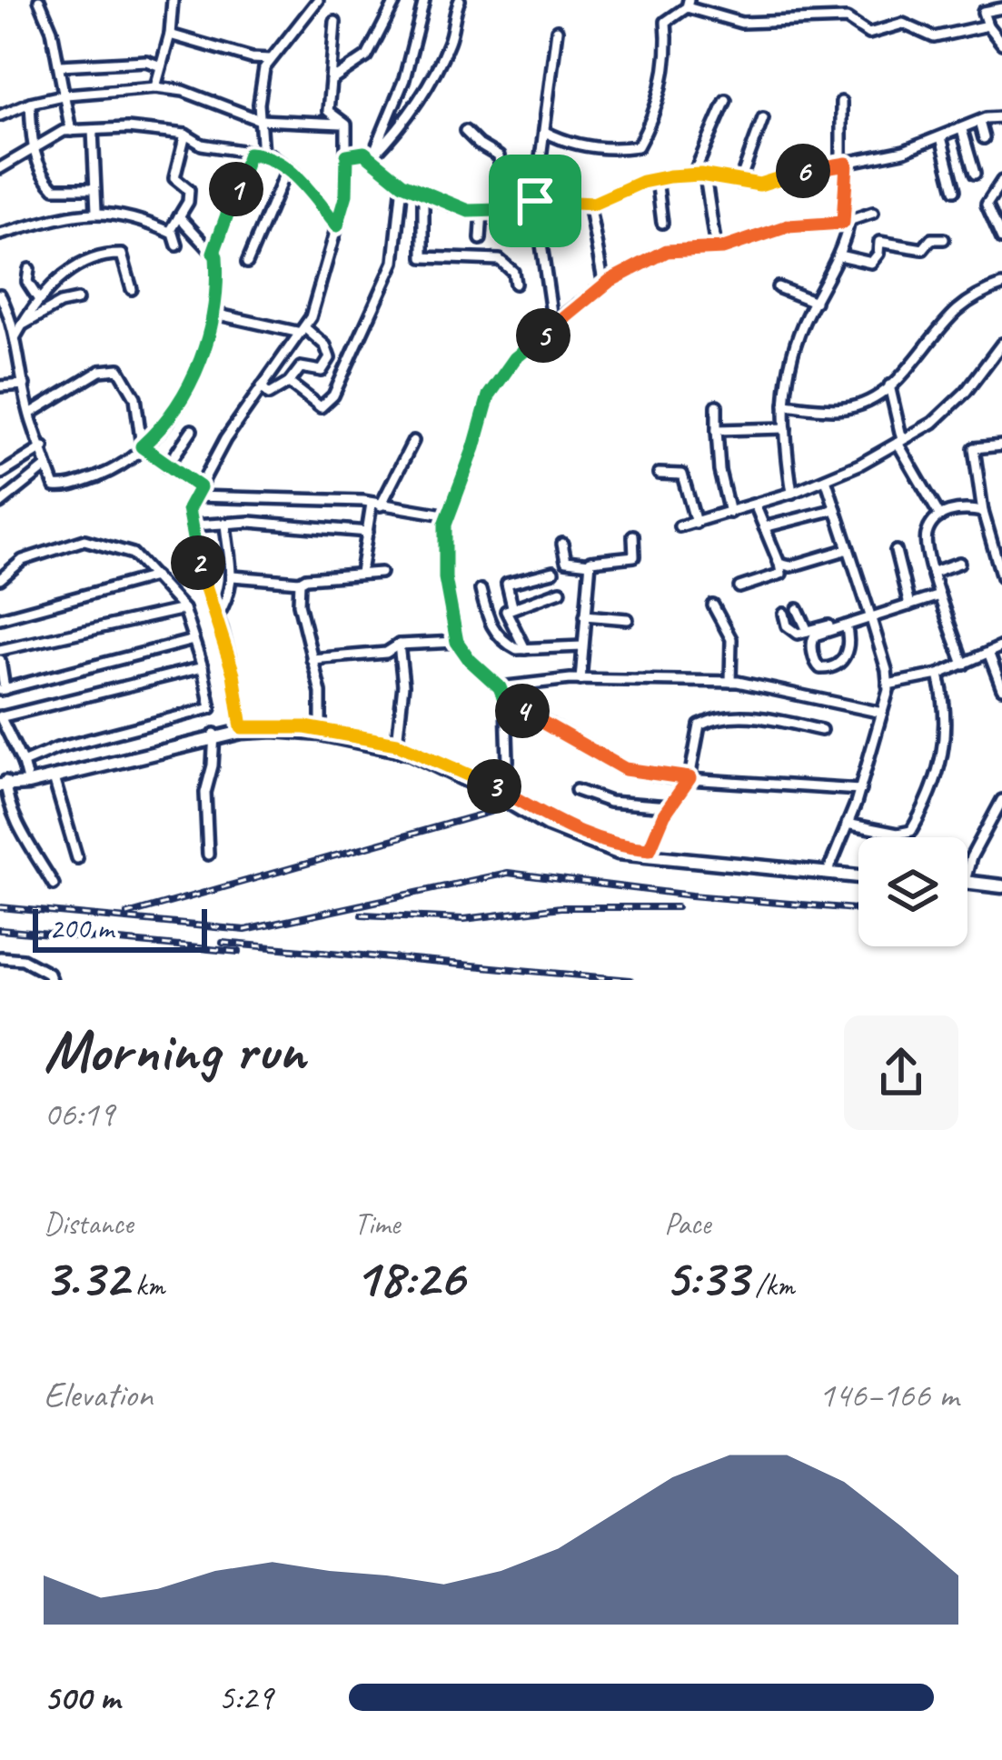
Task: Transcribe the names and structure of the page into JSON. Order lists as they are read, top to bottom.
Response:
{
  "scale_bar": "200 m",
  "page": {
    "pins": [
      "6",
      "1",
      "5",
      "2",
      "4",
      "3"
    ],
    "scale": "200 m",
    "heading": ["Morning run", "06:19"],
    "stats": [
      ["Distance", "3.32 km"],
      ["Time", "18:26"],
      ["Pace", "5:33 /km"]
    ],
    "chart": ["Elevation", "146–166 m"],
    "list": [
      {
        "name": "500 m",
        "note": "5:29"
      }
    ]
  }
}
